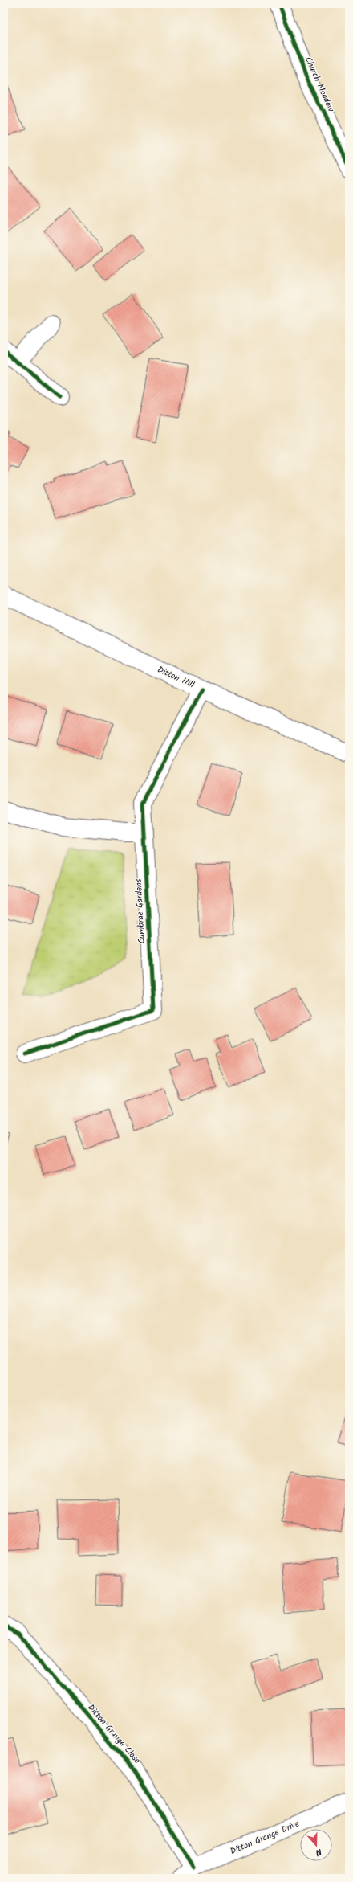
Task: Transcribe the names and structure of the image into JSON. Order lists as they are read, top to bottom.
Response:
{
  "streets": {
    "street": [
      "Church Meadow",
      "Ditton Hill",
      "Cumbrae Gardens",
      "Ditton Grange Close",
      "Ditton Grange Drive"
    ]
  },
  "crossings": [
    ["Ditton Hill", "Cumbrae Gardens"],
    ["Ditton Grange Close", "Ditton Grange Drive"]
  ],
  "north": "bottom"
}
